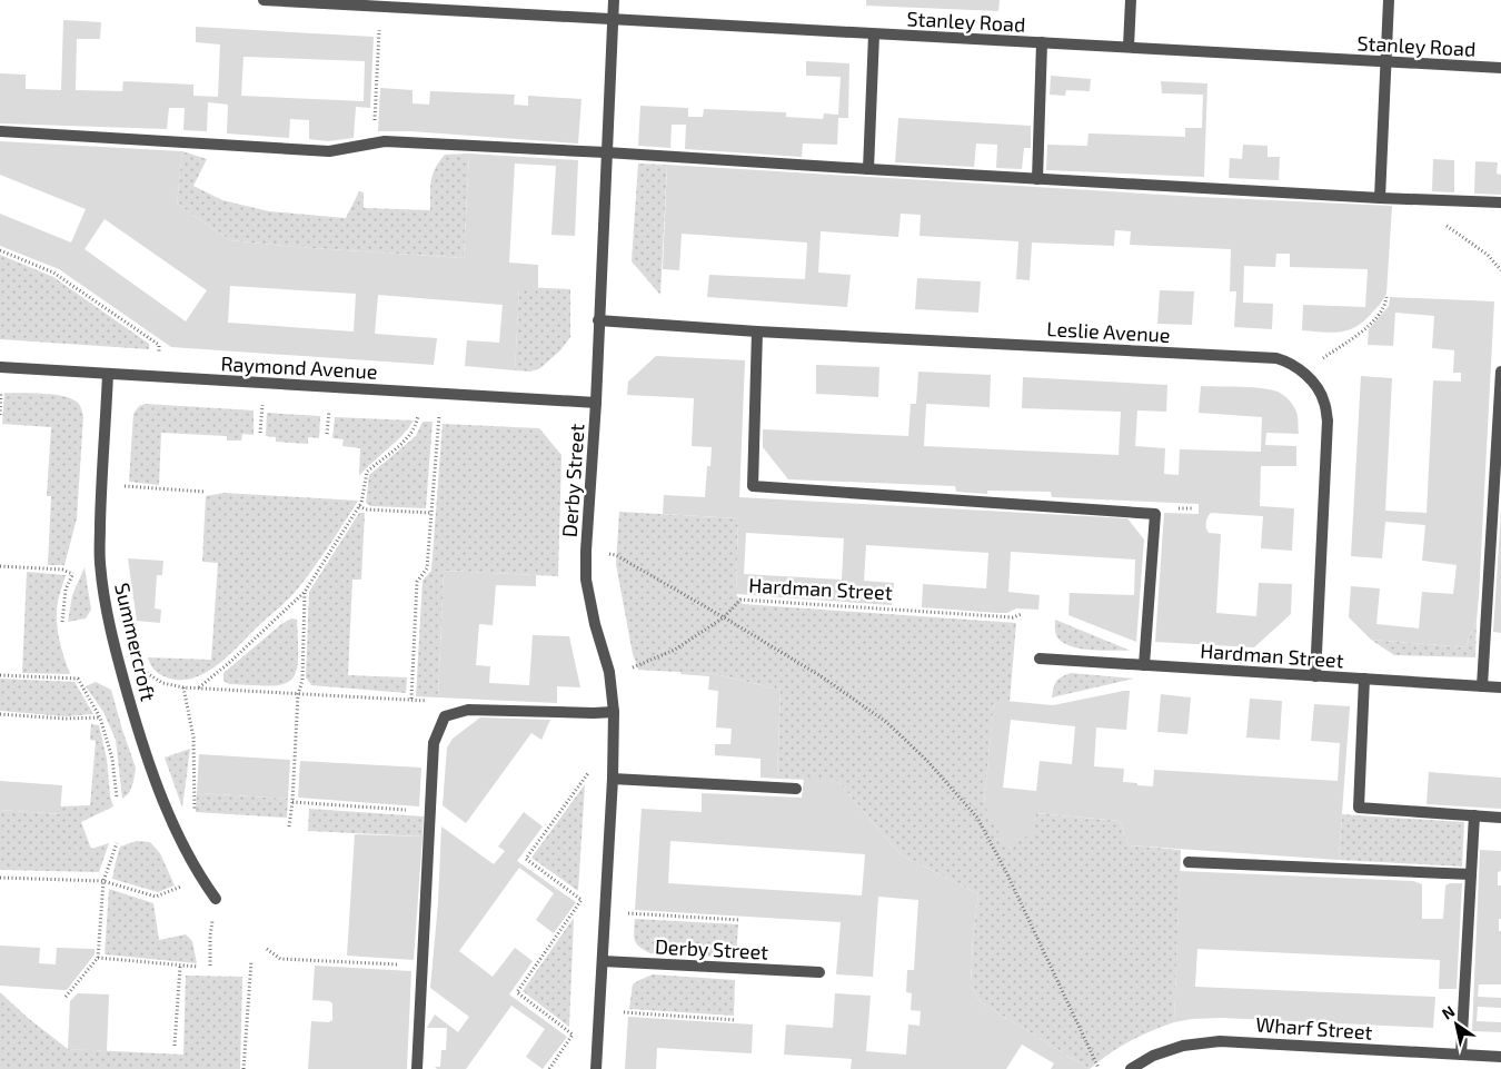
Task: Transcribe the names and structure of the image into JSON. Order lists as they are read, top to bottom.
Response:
{
  "streets": {
    "street": [
      "Stanley Road",
      "Leslie Avenue",
      "Raymond Avenue",
      "Derby Street",
      "Hardman Street",
      "Summercroft",
      "Wharf Street"
    ]
  },
  "crossings": [
    ["Stanley Road", "Derby Street"],
    ["Leslie Avenue", "Derby Street"],
    ["Leslie Avenue", "Hardman Street"],
    ["Raymond Avenue", "Derby Street"],
    ["Raymond Avenue", "Summercroft"]
  ],
  "north": "top left"
}
